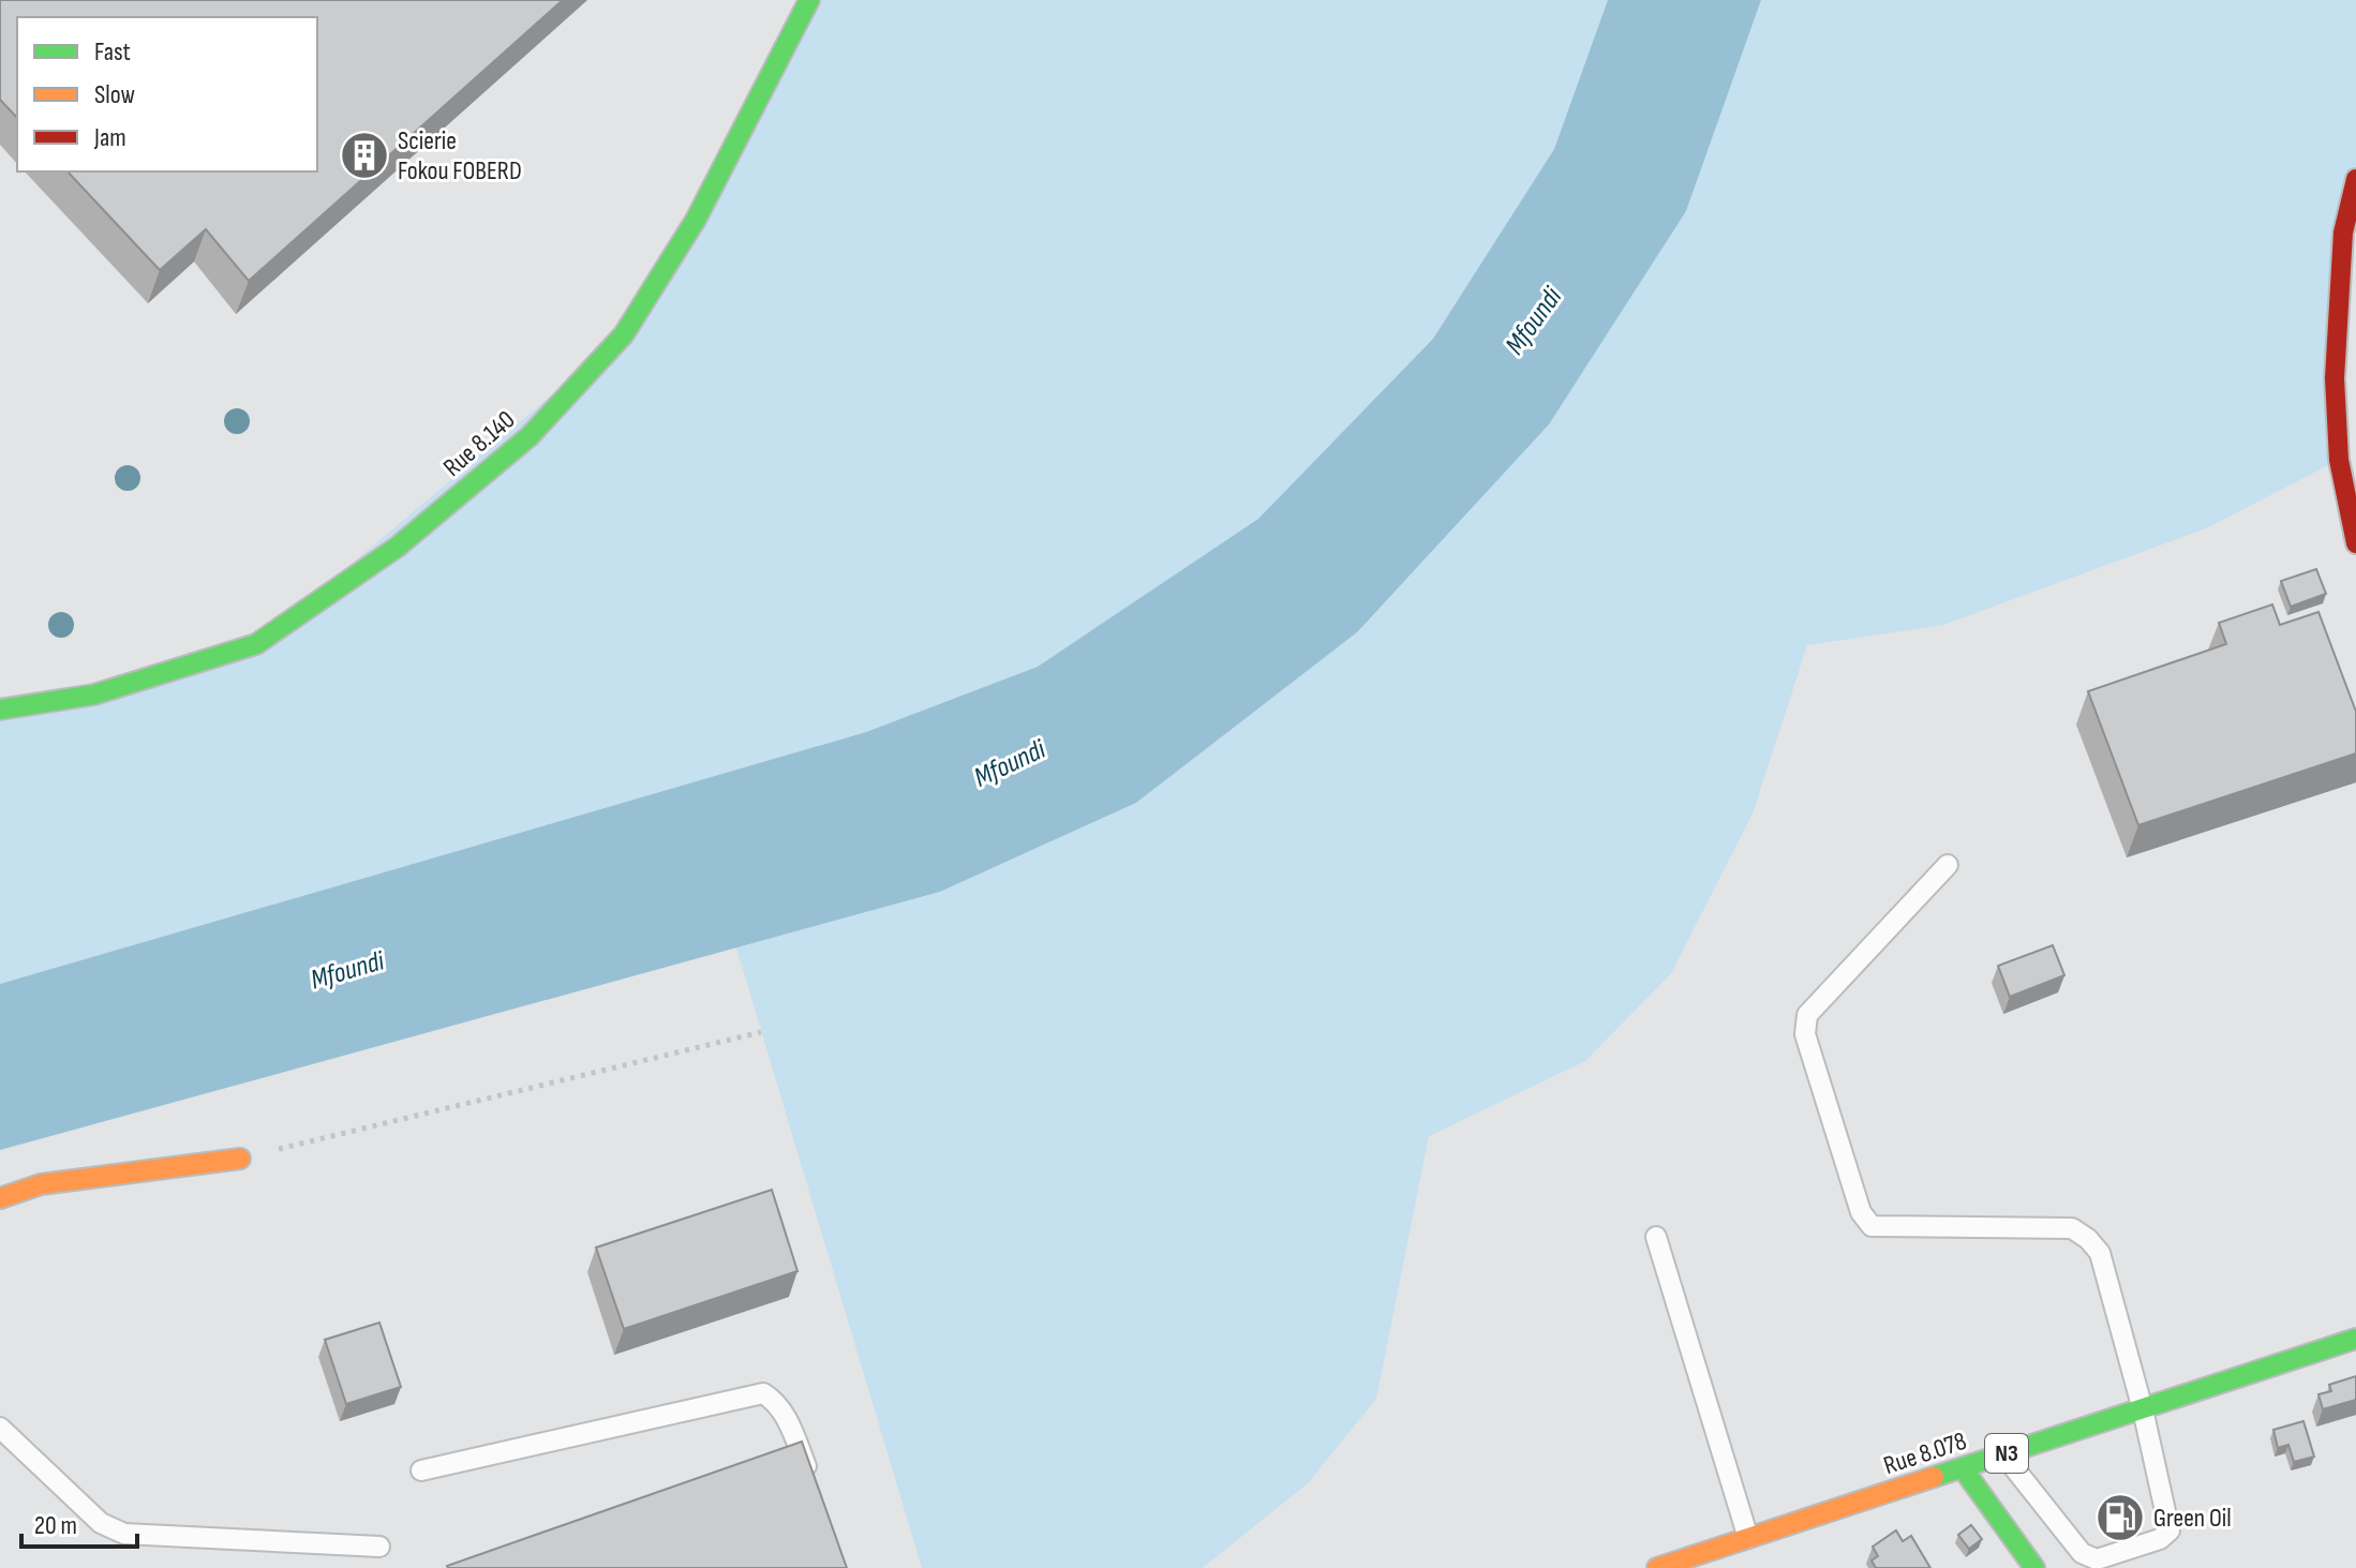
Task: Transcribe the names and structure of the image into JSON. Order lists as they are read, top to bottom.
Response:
{
  "streets": {
    "main road": ["Rue 8.140", "Rue 8.078", "N3"]
  },
  "water": ["Mfoundi"],
  "places": {
    "building": ["Scierie Fokou FOBERD"],
    "fuel station": ["Green Oil"]
  },
  "legend": ["Fast", "Slow", "Jam"],
  "scale_bar": "20 m"
}
